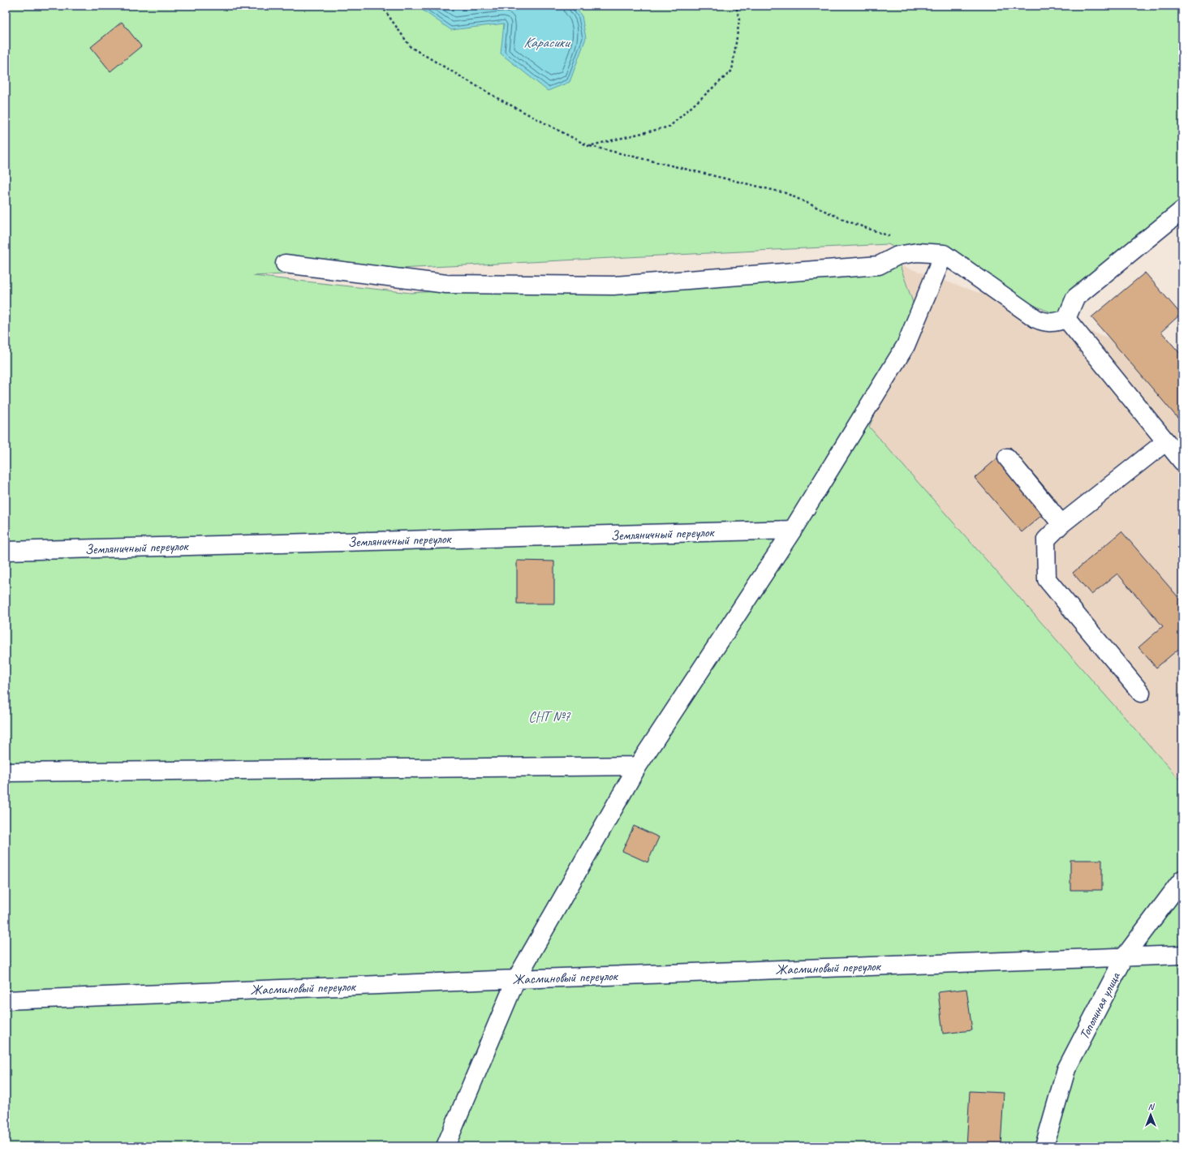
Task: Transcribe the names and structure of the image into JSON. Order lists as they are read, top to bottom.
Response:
{
  "streets": {
    "street": ["Земляничный переулок", "Жасминовый переулок", "Тополиная улица"]
  },
  "crossings": [
    ["Жасминовый переулок", "Тополиная улица"]
  ],
  "water": ["Карасики"],
  "parks": ["СНТ №7"],
  "north": "top"
}
